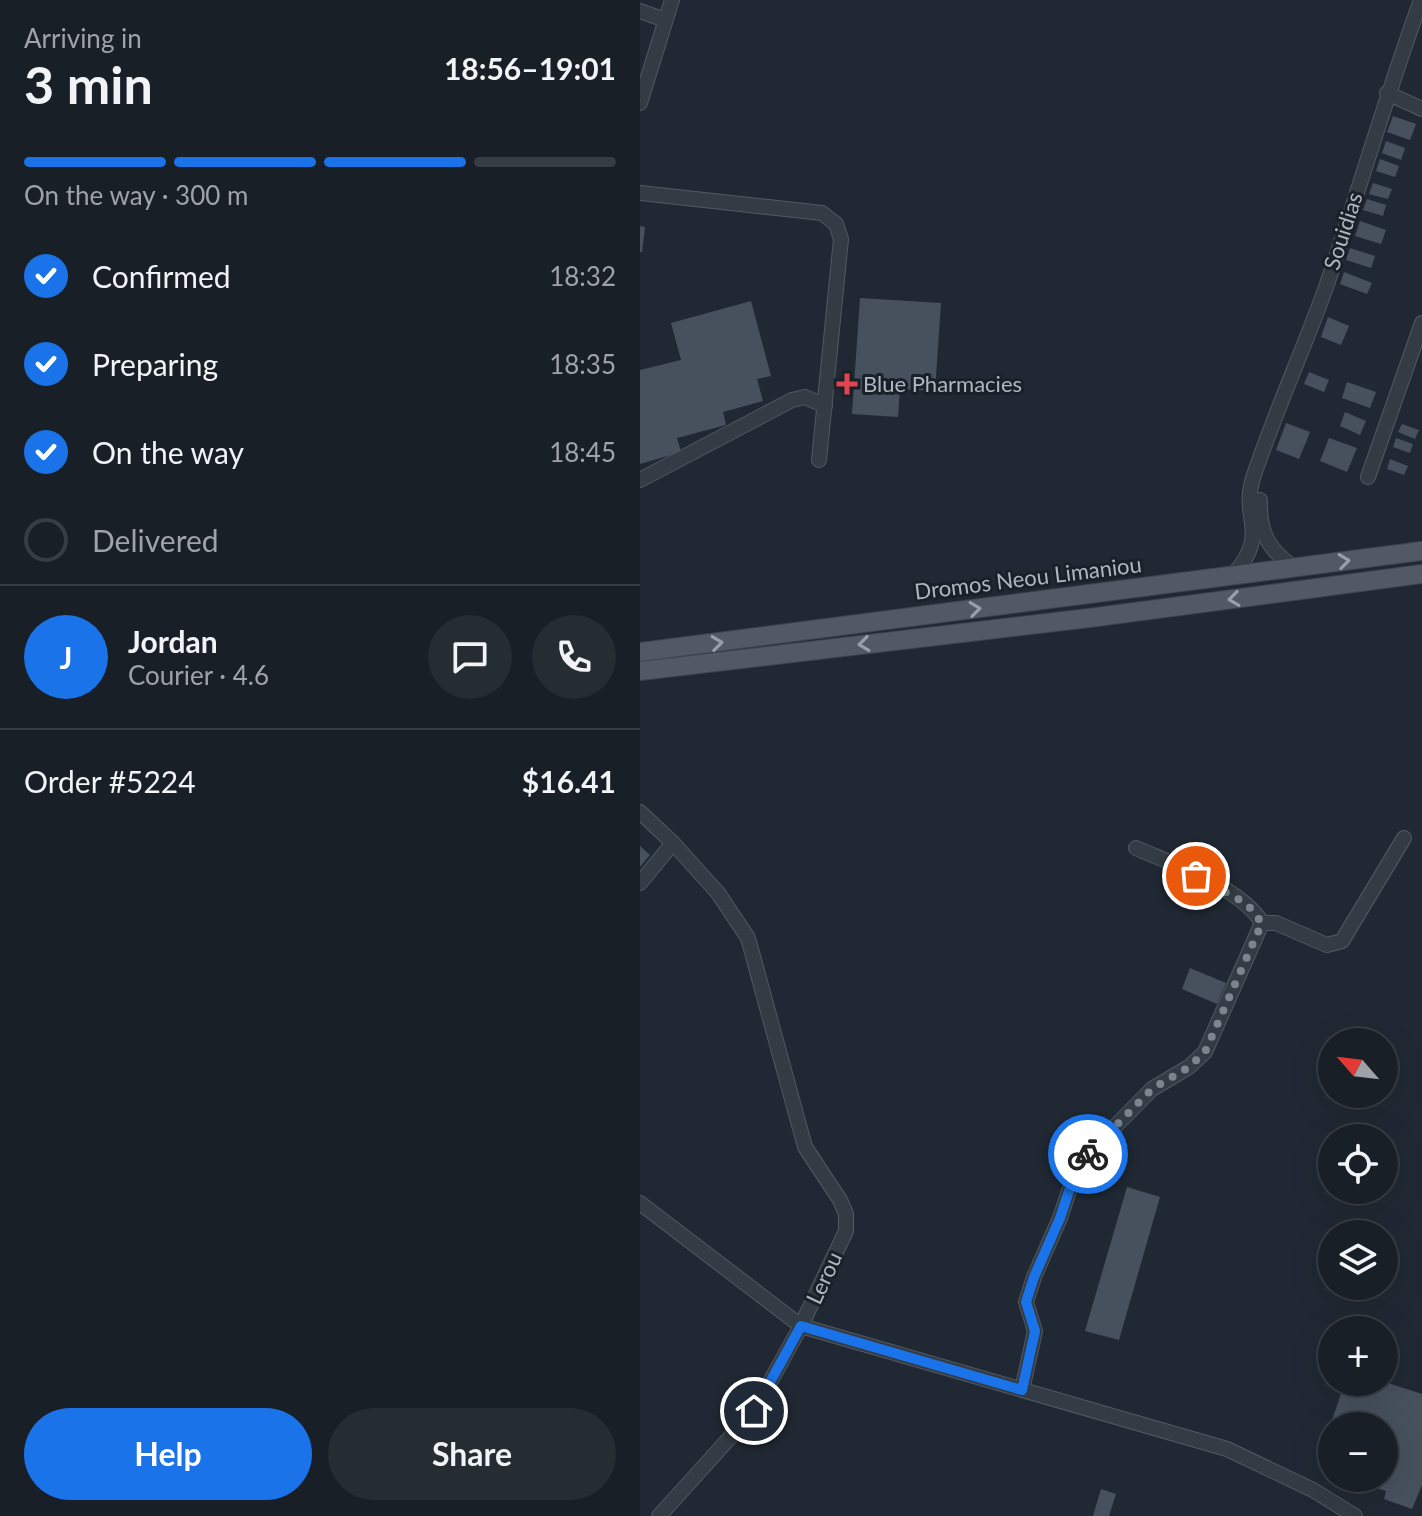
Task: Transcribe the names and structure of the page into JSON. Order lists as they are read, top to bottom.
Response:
{
  "streets": {
    "main road": ["Dromos Neou Limaniou"],
    "street": ["Souidias", "Lerou"]
  },
  "crossings": [
    ["Souidias", "Dromos Neou Limaniou"]
  ],
  "places": {
    "health": ["Blue Pharmacies"]
  },
  "north": "top left",
  "page": {
    "heading": ["3 min", "Arriving in", "18:56–19:01"],
    "panel": [
      "Jordan",
      "Courier · 4.6",
      "Order #5224",
      "$16.41"
    ],
    "bar": "On the way · 300 m",
    "list": [
      ["Confirmed", "18:32"],
      ["Preparing", "18:35"],
      ["On the way", "18:45"],
      "Delivered"
    ],
    "round": "J",
    "map_buttons": ["+", "−"],
    "buttons": ["Help", "Share"]
  }
}
